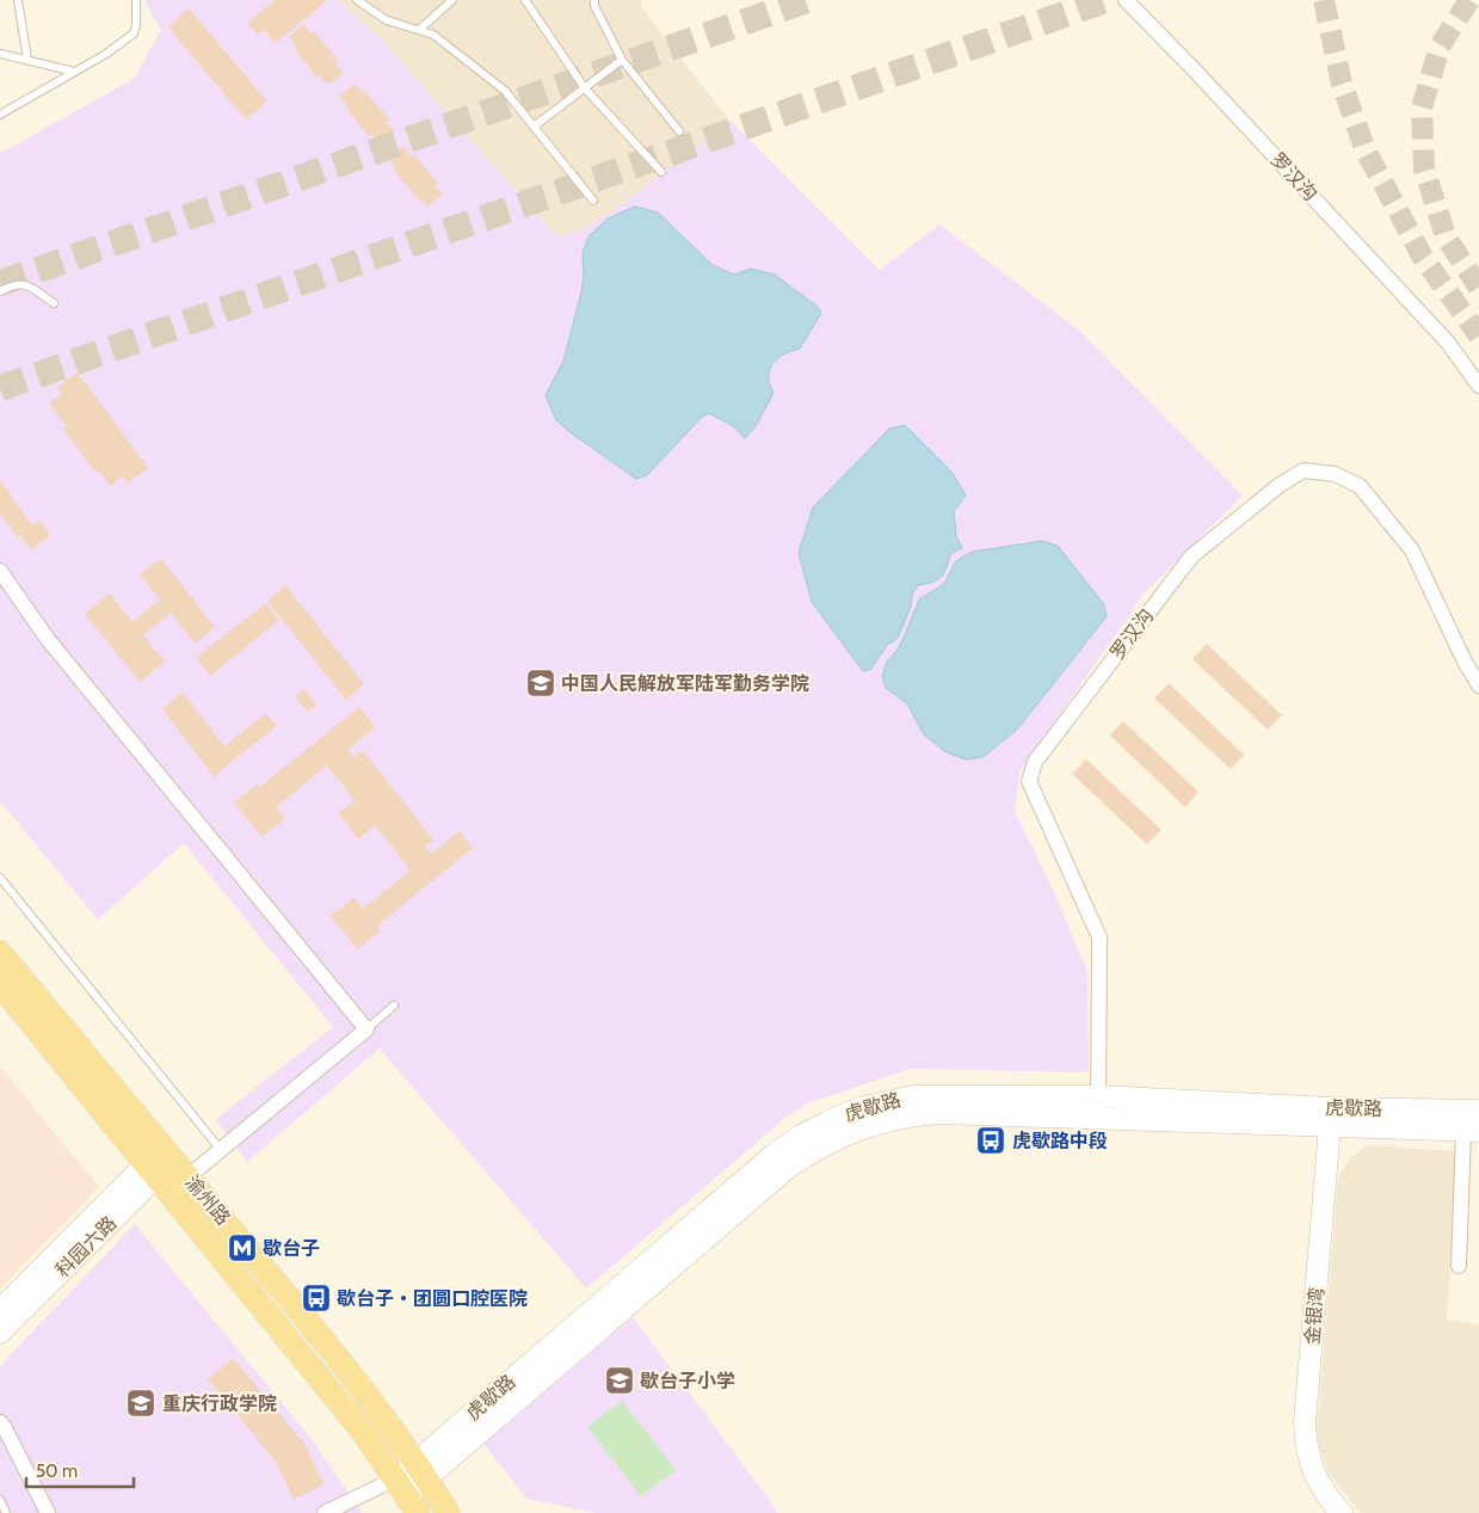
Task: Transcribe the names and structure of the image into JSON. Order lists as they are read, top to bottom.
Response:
{
  "streets": {
    "main road": [
      "虎歇路",
      "渝州路",
      "科园六路",
      "金银湾"
    ],
    "street": ["罗汉沟"]
  },
  "crossings": [
    ["罗汉沟", "虎歇路"],
    ["虎歇路", "渝州路"],
    ["虎歇路", "金银湾"],
    ["渝州路", "科园六路"]
  ],
  "places": {
    "school or university": ["中国人民解放军陆军勤务学院", "歇台子小学", "重庆行政学院"],
    "bus stop": ["虎歇路中段", "歇台子‧团圆口腔医院"],
    "metro station": ["歇台子"]
  },
  "scale_bar": "50 m"
}
